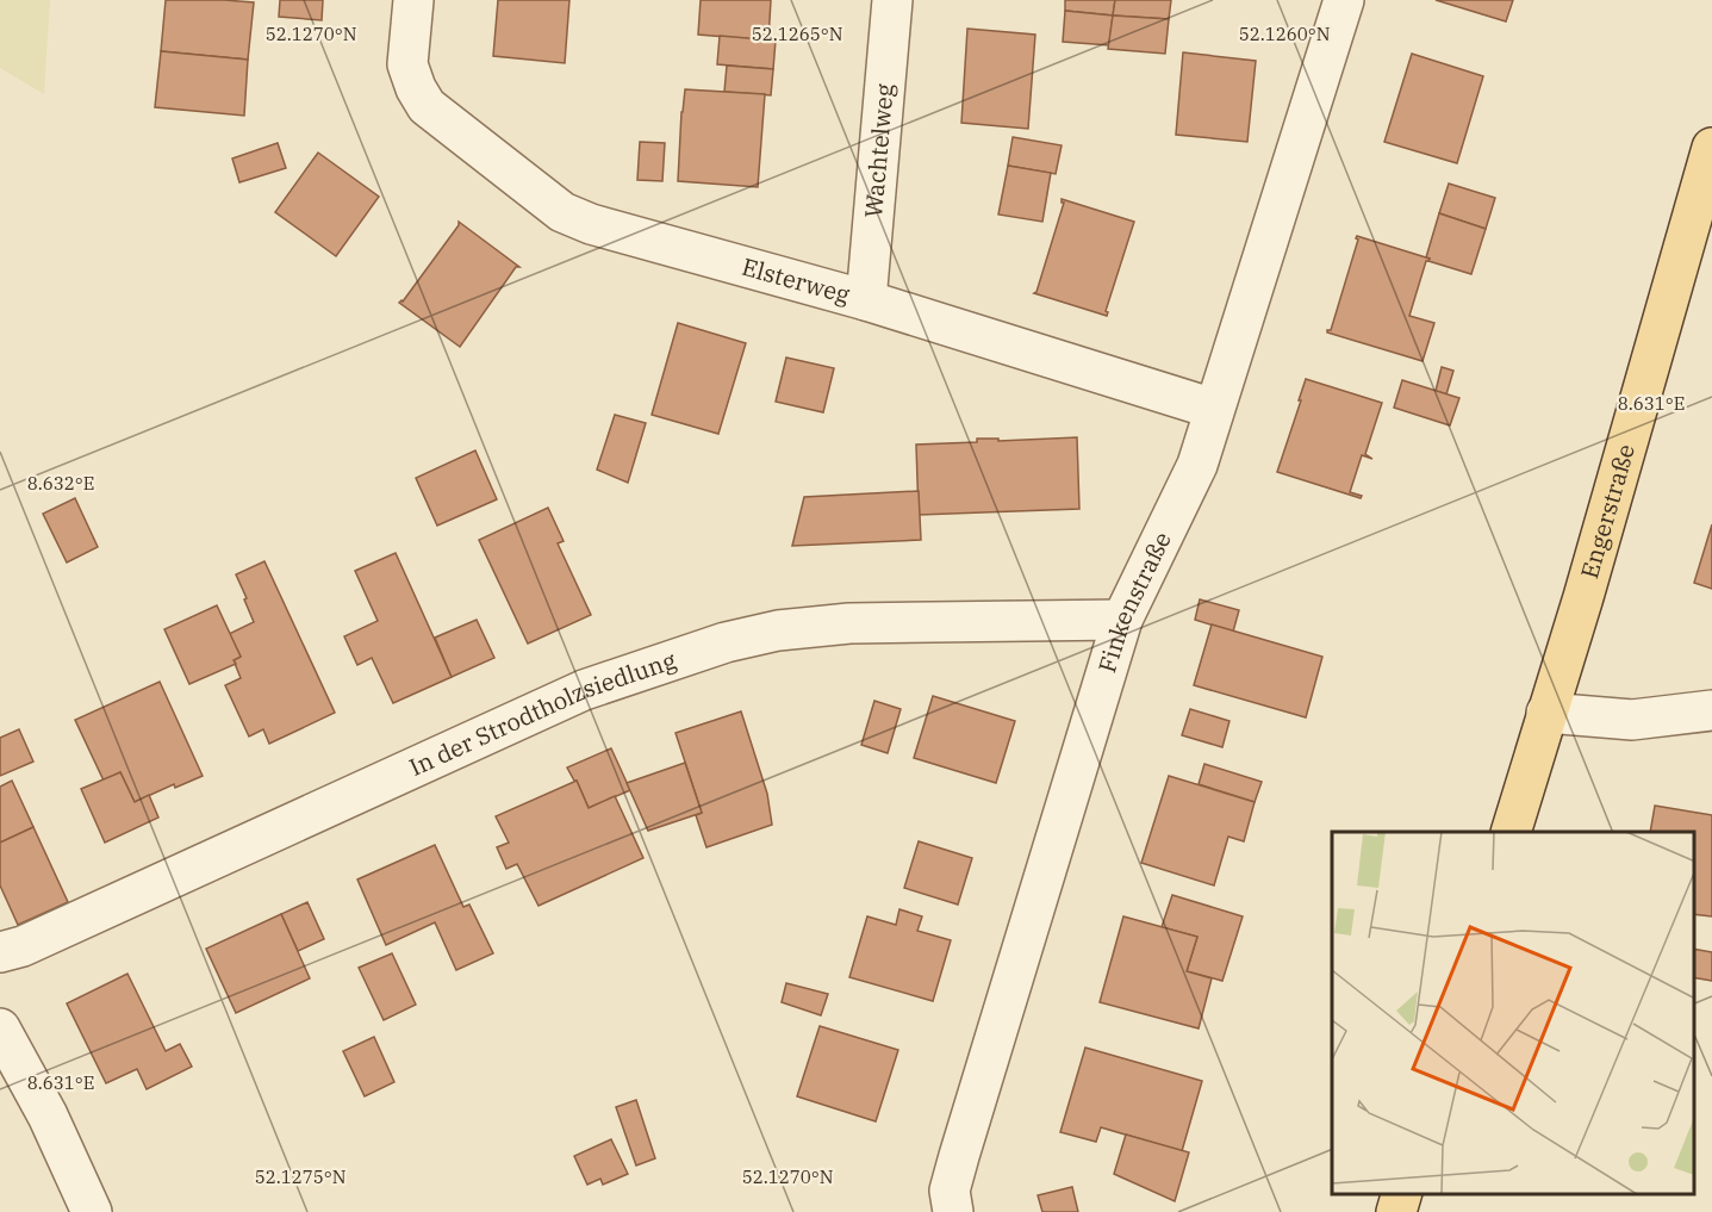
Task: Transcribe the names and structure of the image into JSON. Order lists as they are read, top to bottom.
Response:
{
  "streets": {
    "main road": ["Engerstraße"],
    "street": [
      "Wachtelweg",
      "Elsterweg",
      "Finkenstraße",
      "In der Strodtholzsiedlung"
    ]
  },
  "crossings": [
    ["Wachtelweg", "Elsterweg"],
    ["Elsterweg", "Finkenstraße"],
    ["Finkenstraße", "In der Strodtholzsiedlung"]
  ],
  "coordinates": [
    "52.1270°N",
    "52.1265°N",
    "52.1260°N",
    "8.631°E",
    "8.632°E",
    "52.1275°N"
  ]
}
